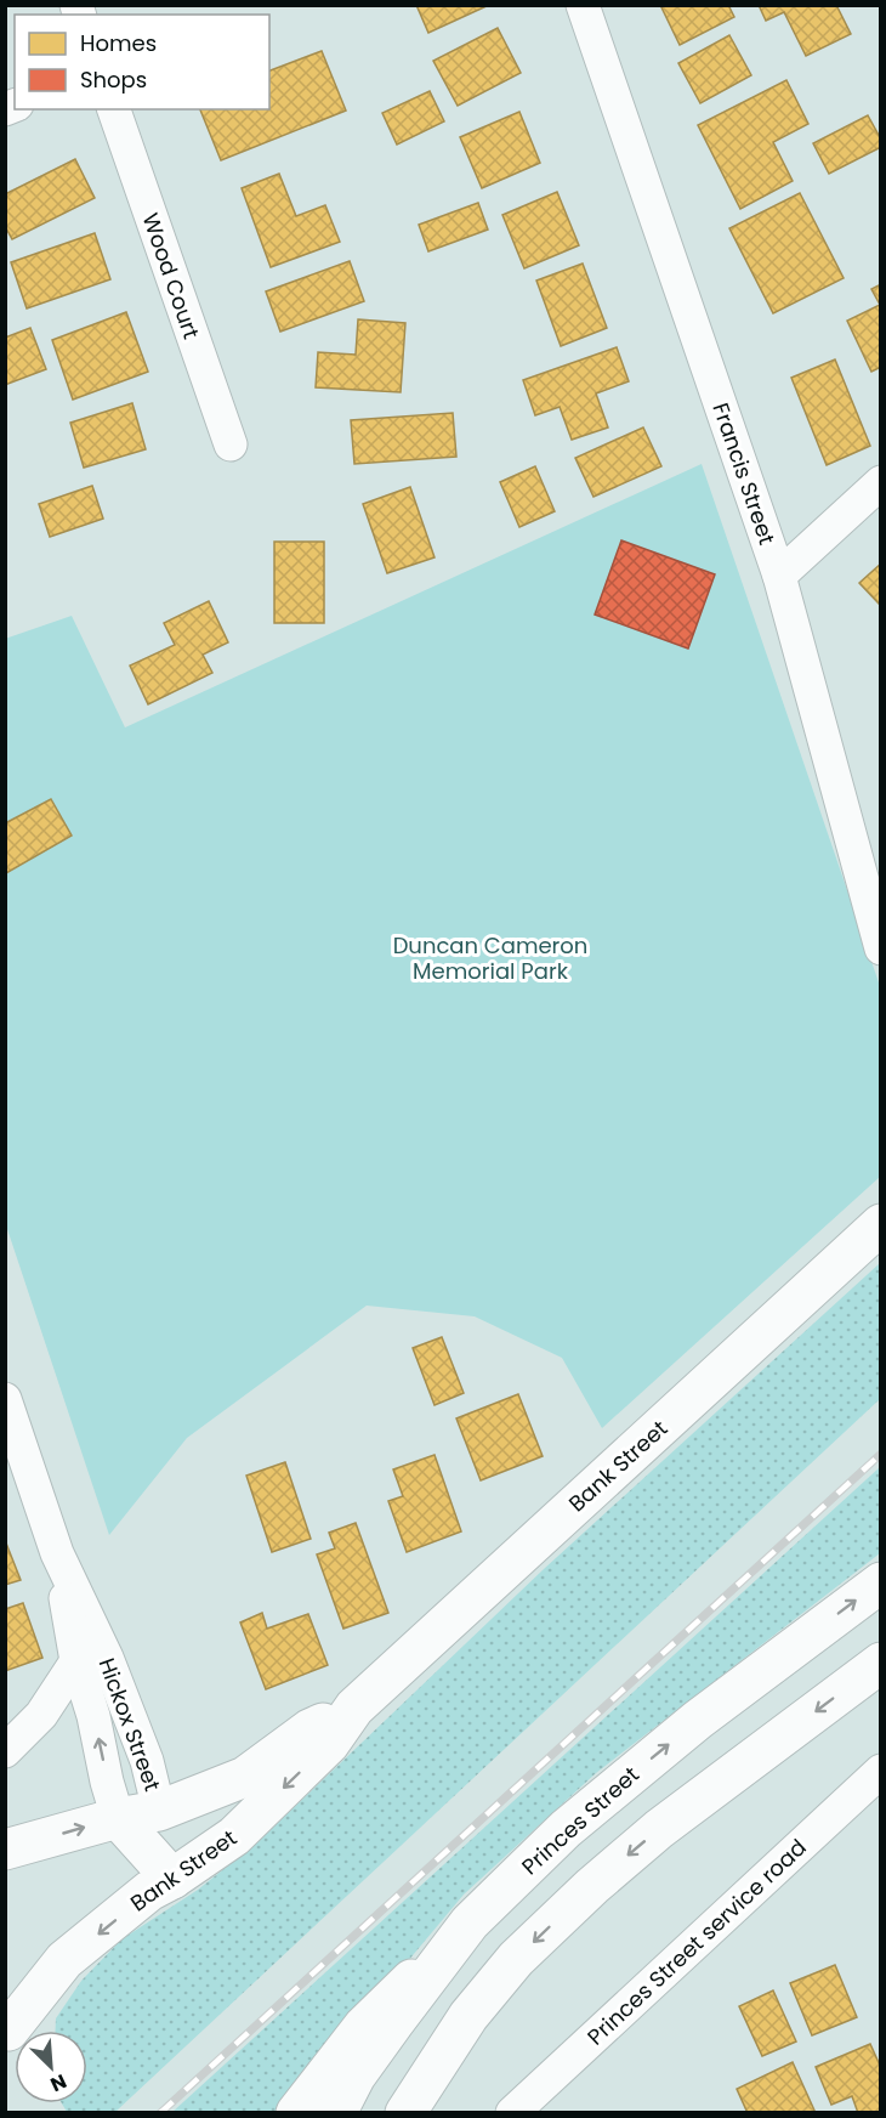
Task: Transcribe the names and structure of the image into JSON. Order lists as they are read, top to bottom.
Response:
{
  "streets": {
    "main road": ["Bank Street", "Hickox Street", "Princes Street"],
    "street": ["Wood Court", "Francis Street", "Princes Street service road"]
  },
  "crossings": [
    ["Bank Street", "Hickox Street"]
  ],
  "parks": ["Duncan Cameron Memorial Park"],
  "legend": ["Homes", "Shops"],
  "north": "bottom right"
}
